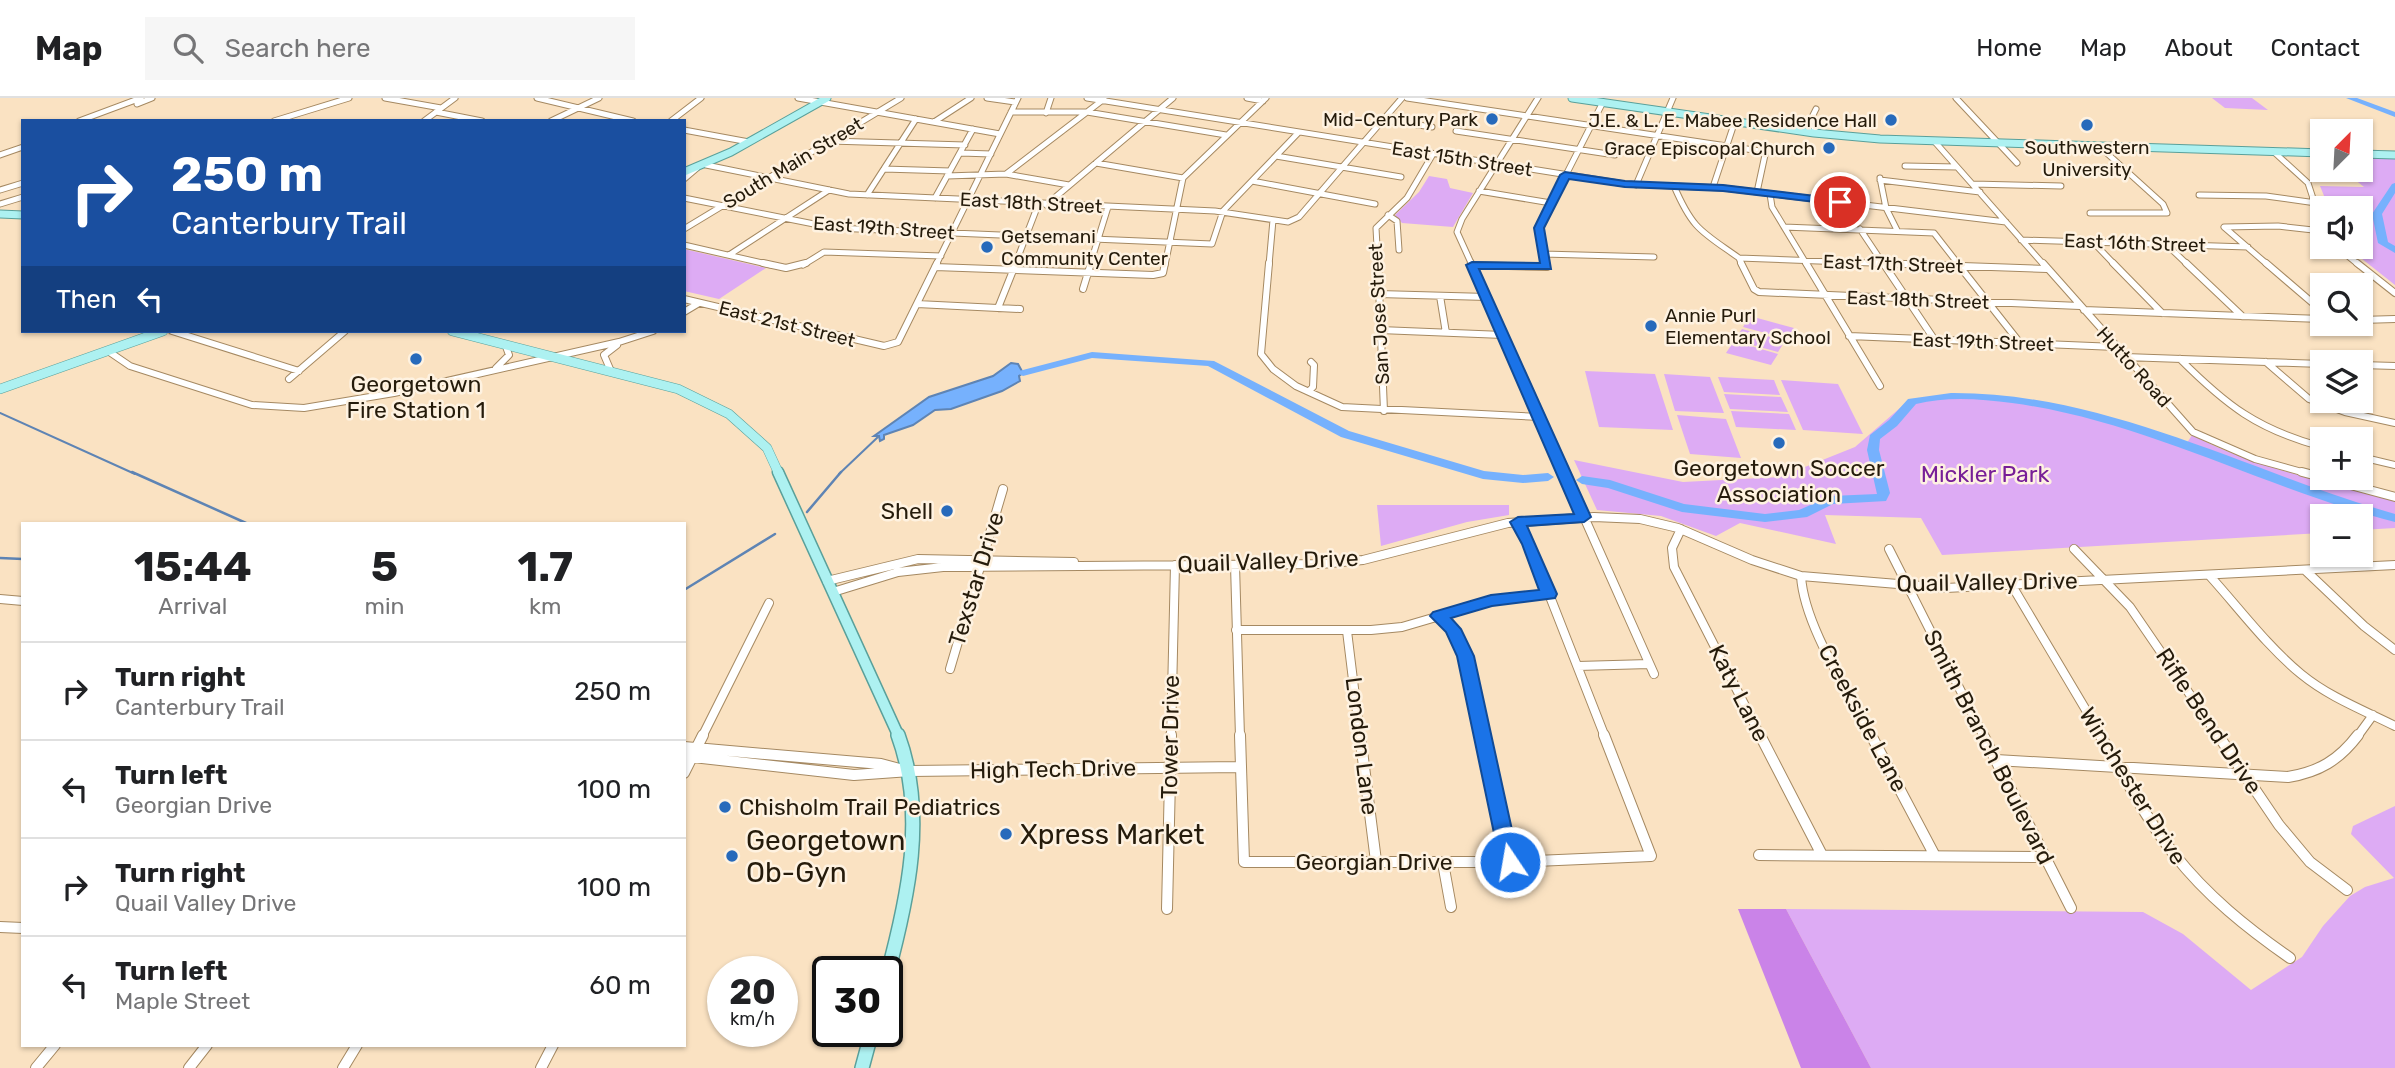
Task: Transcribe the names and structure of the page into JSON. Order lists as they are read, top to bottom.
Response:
{
  "streets": {
    "street": [
      "East 15th Street",
      "South Main Street",
      "East 18th Street",
      "East 19th Street",
      "East 16th Street",
      "East 17th Street",
      "San Jose Street",
      "East 21st Street",
      "Hutto Road",
      "Quail Valley Drive",
      "Texstar Drive",
      "Katy Lane",
      "Creekside Lane",
      "Rifle Bend Drive",
      "Tower Drive",
      "London Lane",
      "Smith Branch Boulevard",
      "High Tech Drive",
      "Winchester Drive",
      "Georgian Drive"
    ]
  },
  "crossings": [
    ["East 15th Street", "San Jose Street"],
    ["East 15th Street", "Hutto Road"],
    ["South Main Street", "East 18th Street"],
    ["South Main Street", "East 19th Street"],
    ["East 18th Street", "East 19th Street"],
    ["East 18th Street", "East 17th Street"],
    ["East 18th Street", "Hutto Road"],
    ["East 19th Street", "Hutto Road"],
    ["East 16th Street", "Hutto Road"],
    ["East 17th Street", "Hutto Road"],
    ["Quail Valley Drive", "Texstar Drive"],
    ["Quail Valley Drive", "Katy Lane"],
    ["Quail Valley Drive", "Creekside Lane"],
    ["Quail Valley Drive", "Rifle Bend Drive"],
    ["Quail Valley Drive", "Tower Drive"],
    ["Quail Valley Drive", "Smith Branch Boulevard"],
    ["Quail Valley Drive", "Winchester Drive"],
    ["Quail Valley Drive", "Georgian Drive"],
    ["Tower Drive", "High Tech Drive"],
    ["London Lane", "Georgian Drive"],
    ["High Tech Drive", "Georgian Drive"]
  ],
  "parks": ["Mickler Park"],
  "places": [
    "Mid-Century Park",
    "J.E. & L. E. Mabee Residence Hall",
    "Southwestern University",
    "Grace Episcopal Church",
    "Getsemani Community Center",
    "Annie Purl Elementary School",
    "Georgetown Fire Station 1",
    "Georgetown Soccer Association",
    "Shell",
    "Chisholm Trail Pediatrics",
    "Xpress Market",
    "Georgetown Ob-Gyn"
  ],
  "north": "top right",
  "page": {
    "header": "Map",
    "search": "Search here",
    "nav": [
      "Home",
      "Map",
      "About",
      "Contact"
    ],
    "map_buttons": ["+", "−"],
    "turn": ["250 m", "Canterbury Trail"],
    "then": "Then",
    "eta": [
      "15:44",
      "Arrival",
      "5",
      "min",
      "1.7",
      "km"
    ],
    "list": [
      {
        "name": "Turn right",
        "note": "Canterbury Trail",
        "value": "250 m"
      },
      {
        "name": "Turn left",
        "note": "Georgian Drive",
        "value": "100 m"
      },
      {
        "name": "Turn right",
        "note": "Quail Valley Drive",
        "value": "100 m"
      },
      {
        "name": "Turn left",
        "note": "Maple Street",
        "value": "60 m"
      }
    ],
    "speed": "20 km/h",
    "limit": "30"
  }
}
